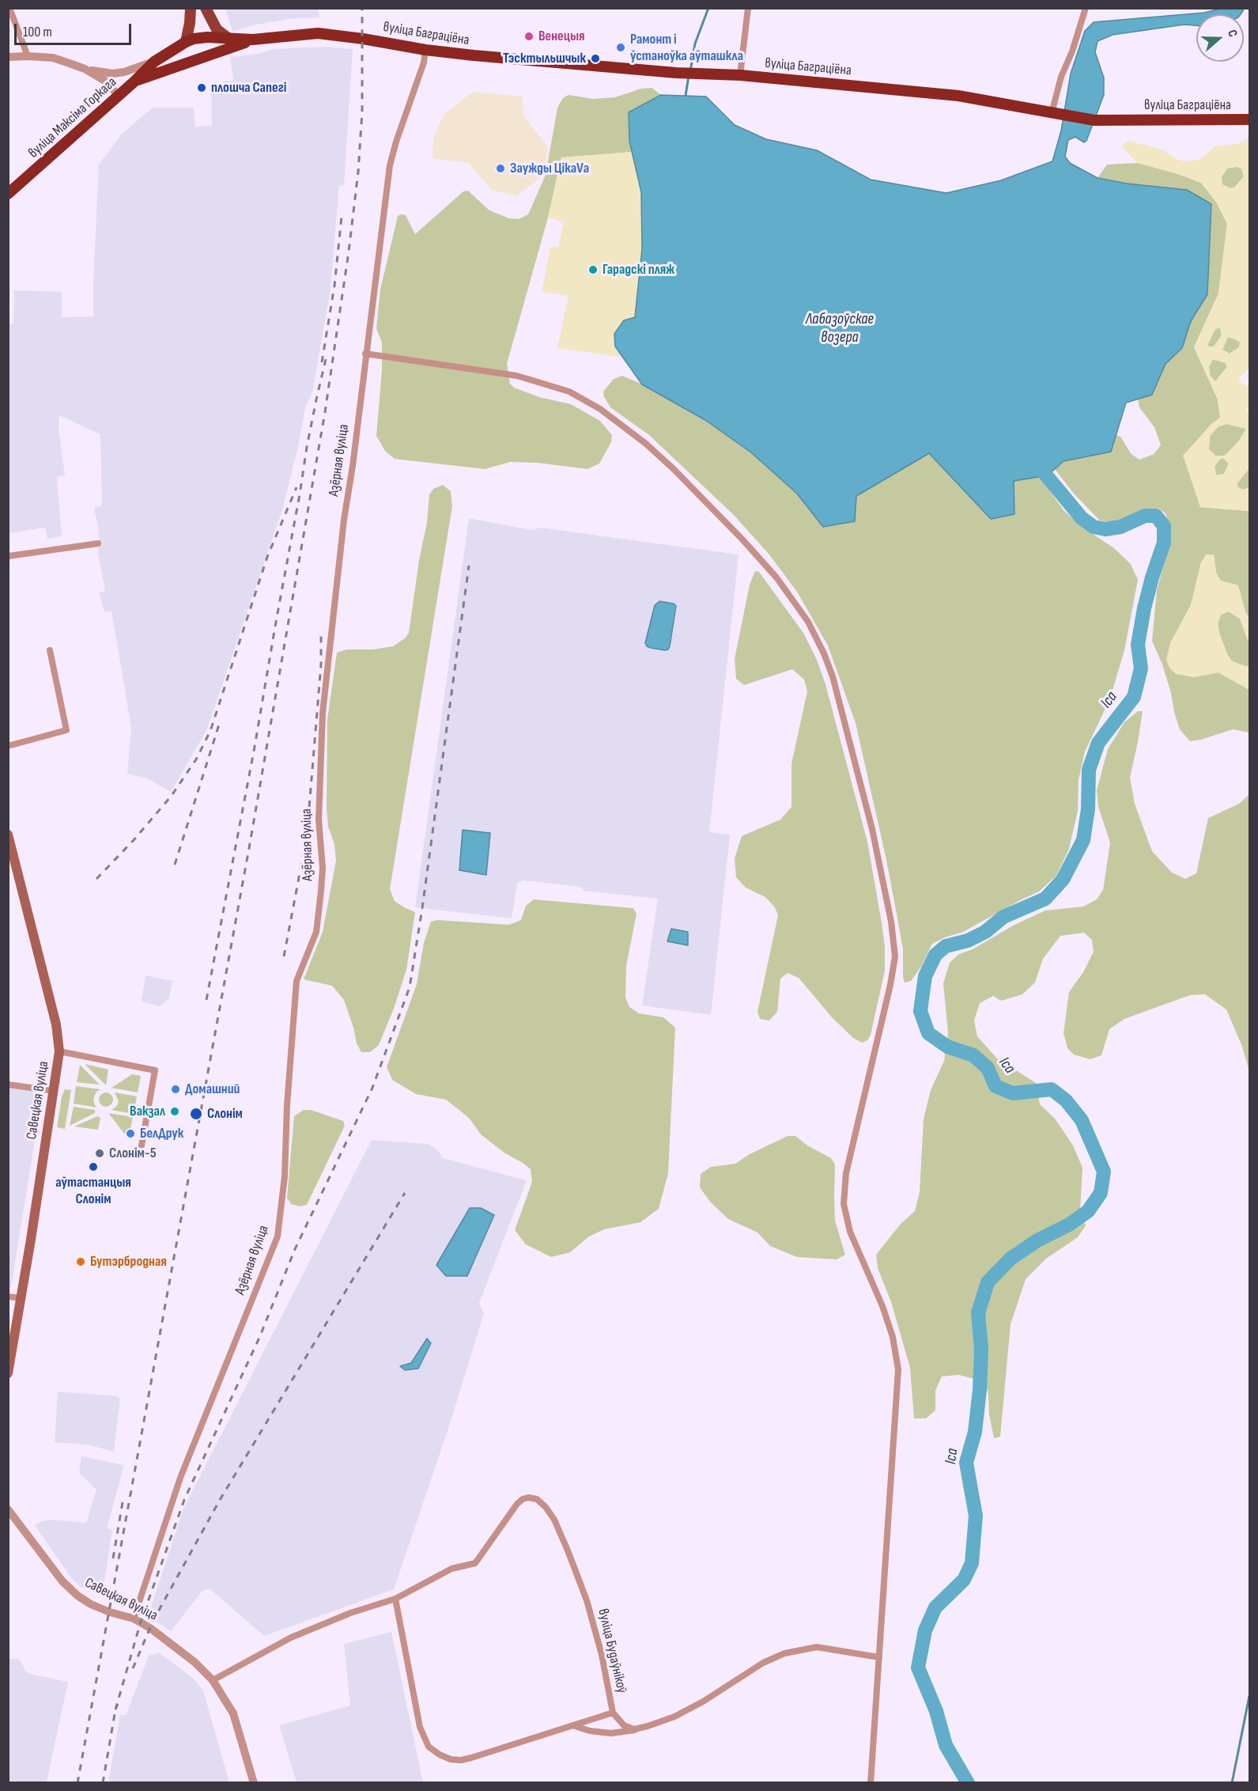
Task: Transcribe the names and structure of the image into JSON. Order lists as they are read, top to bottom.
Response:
{
  "streets": {
    "highway": ["вуліца Баграціёна", "вуліца Максіма Горкага"],
    "main road": ["Савецкая вуліца"],
    "street": ["Азёрная вуліца", "вуліца Будаўнікоў"]
  },
  "crossings": [
    ["вуліца Баграціёна", "Азёрная вуліца"],
    ["Азёрная вуліца", "Савецкая вуліца"],
    ["Савецкая вуліца", "вуліца Будаўнікоў"]
  ],
  "water": ["Лабазоўскае возера", "Іса"],
  "places": [
    "Венецыя",
    "Рамонт і ўстаноўка аўташкла",
    "Тэсктыльшчык",
    "плошча Сапегі",
    "Заужды ЦікаVа",
    "Гарадскі пляж",
    "Домашний",
    "Вакзал",
    "Слонім",
    "БелДрук",
    "Слонім-5",
    "аўтастанцыя Слонім",
    "Бутэрбродная"
  ],
  "scale_bar": "100 m",
  "north": "right"
}
